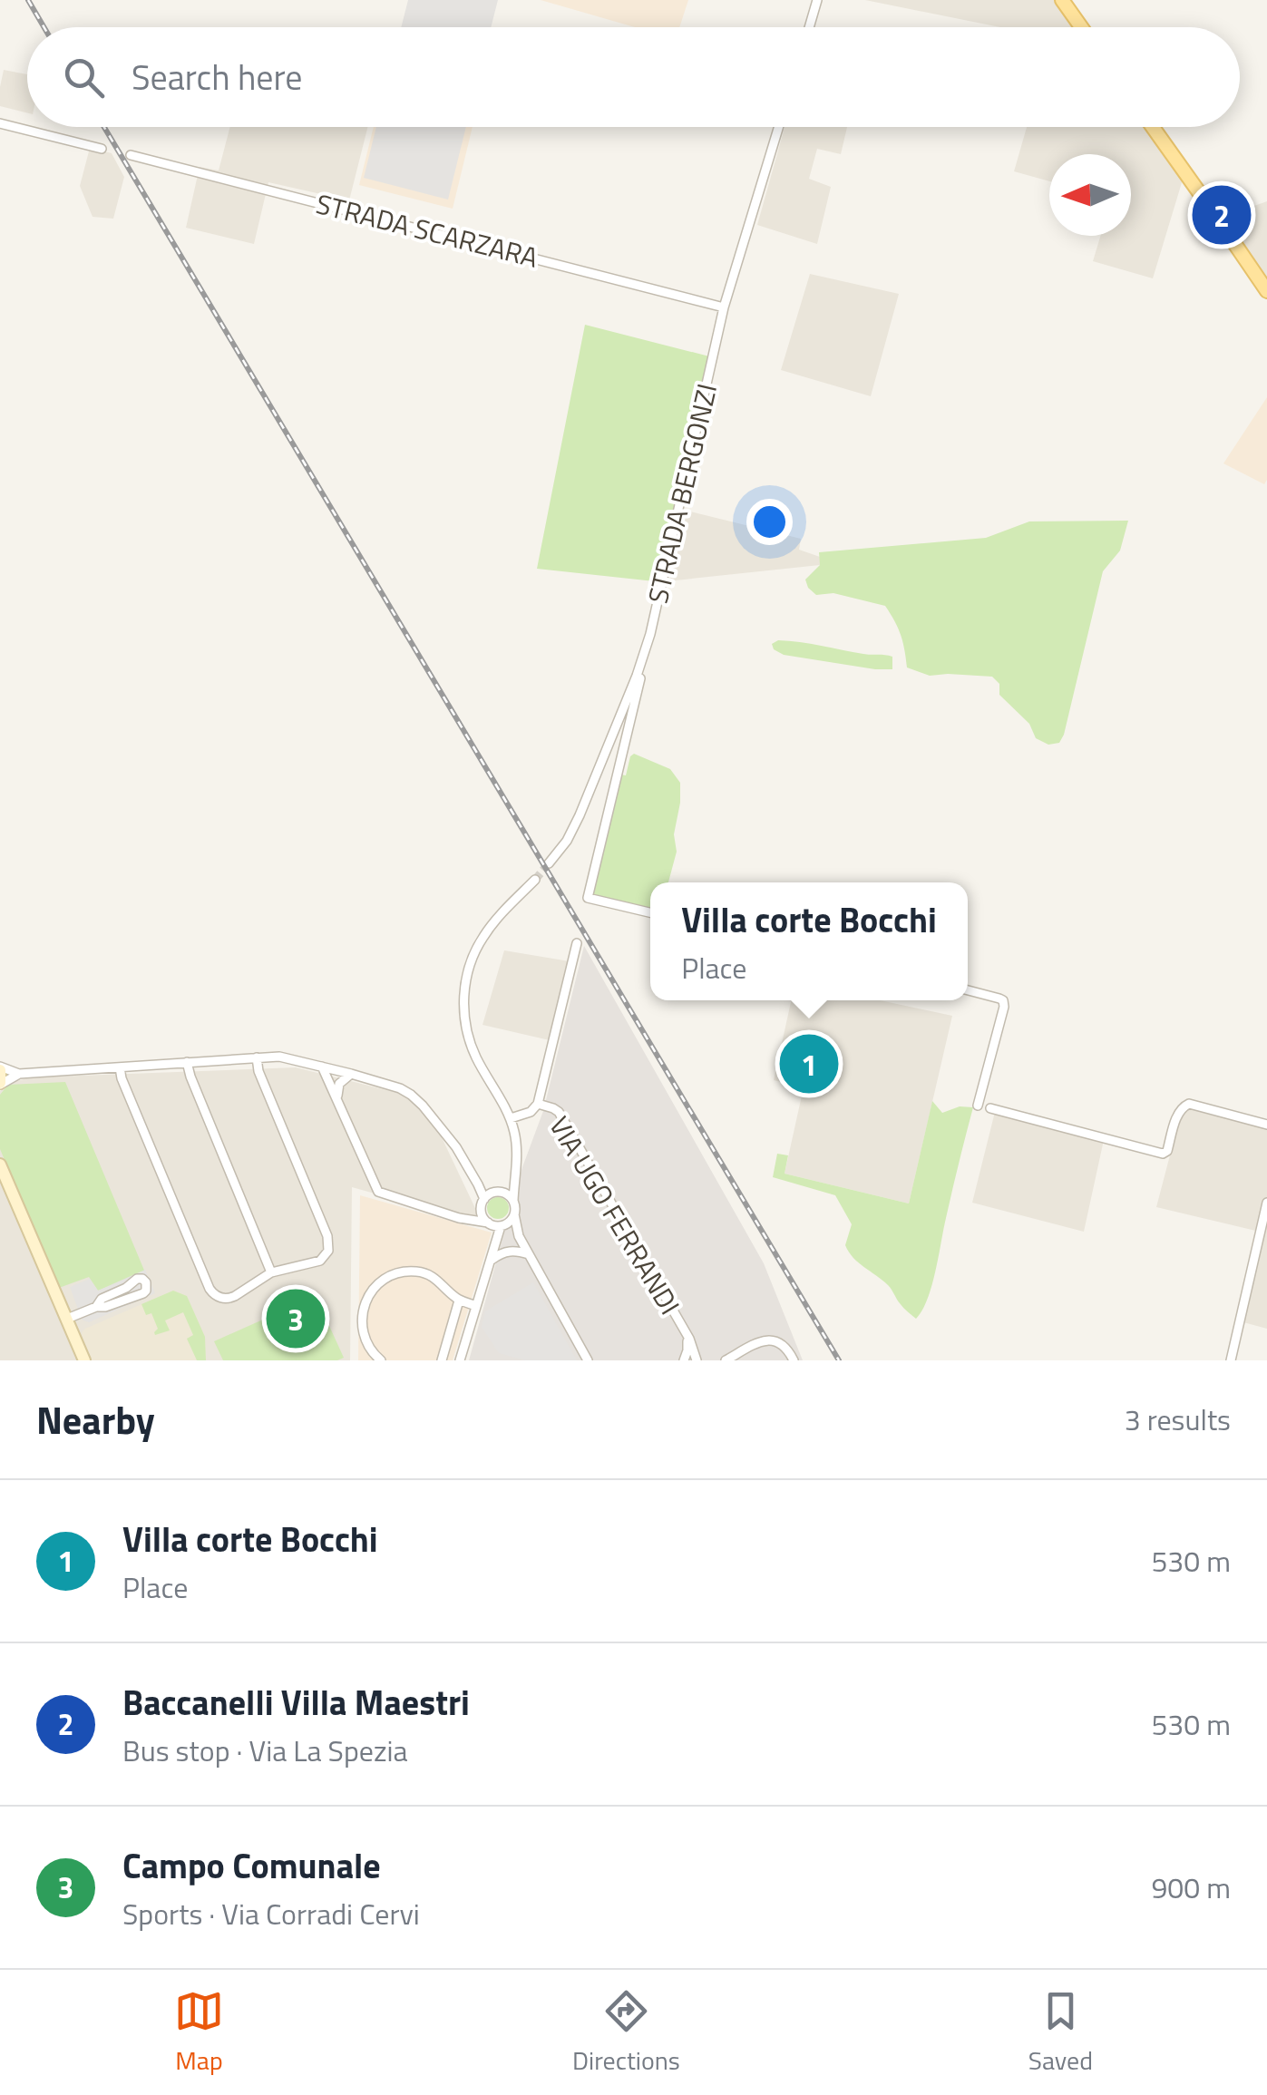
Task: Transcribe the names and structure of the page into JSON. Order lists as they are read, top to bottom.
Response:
{
  "streets": {
    "street": ["STRADA SCARZARA", "STRADA BERGONZI", "VIA UGO FERRANDI"]
  },
  "crossings": [
    ["STRADA SCARZARA", "STRADA BERGONZI"]
  ],
  "north": "left",
  "page": {
    "search": "Search here",
    "pins": ["2", "1", "3"],
    "popup": ["Villa corte Bocchi", "Place"],
    "heading": ["Nearby", "3 results"],
    "list": [
      {
        "mark": "1",
        "name": "Villa corte Bocchi",
        "note": "Place",
        "value": "530 m"
      },
      {
        "mark": "2",
        "name": "Baccanelli Villa Maestri",
        "note": "Bus stop · Via La Spezia",
        "value": "530 m"
      },
      {
        "mark": "3",
        "name": "Campo Comunale",
        "note": "Sports · Via Corradi Cervi",
        "value": "900 m"
      }
    ],
    "nav": ["Map", "Directions", "Saved"]
  }
}
